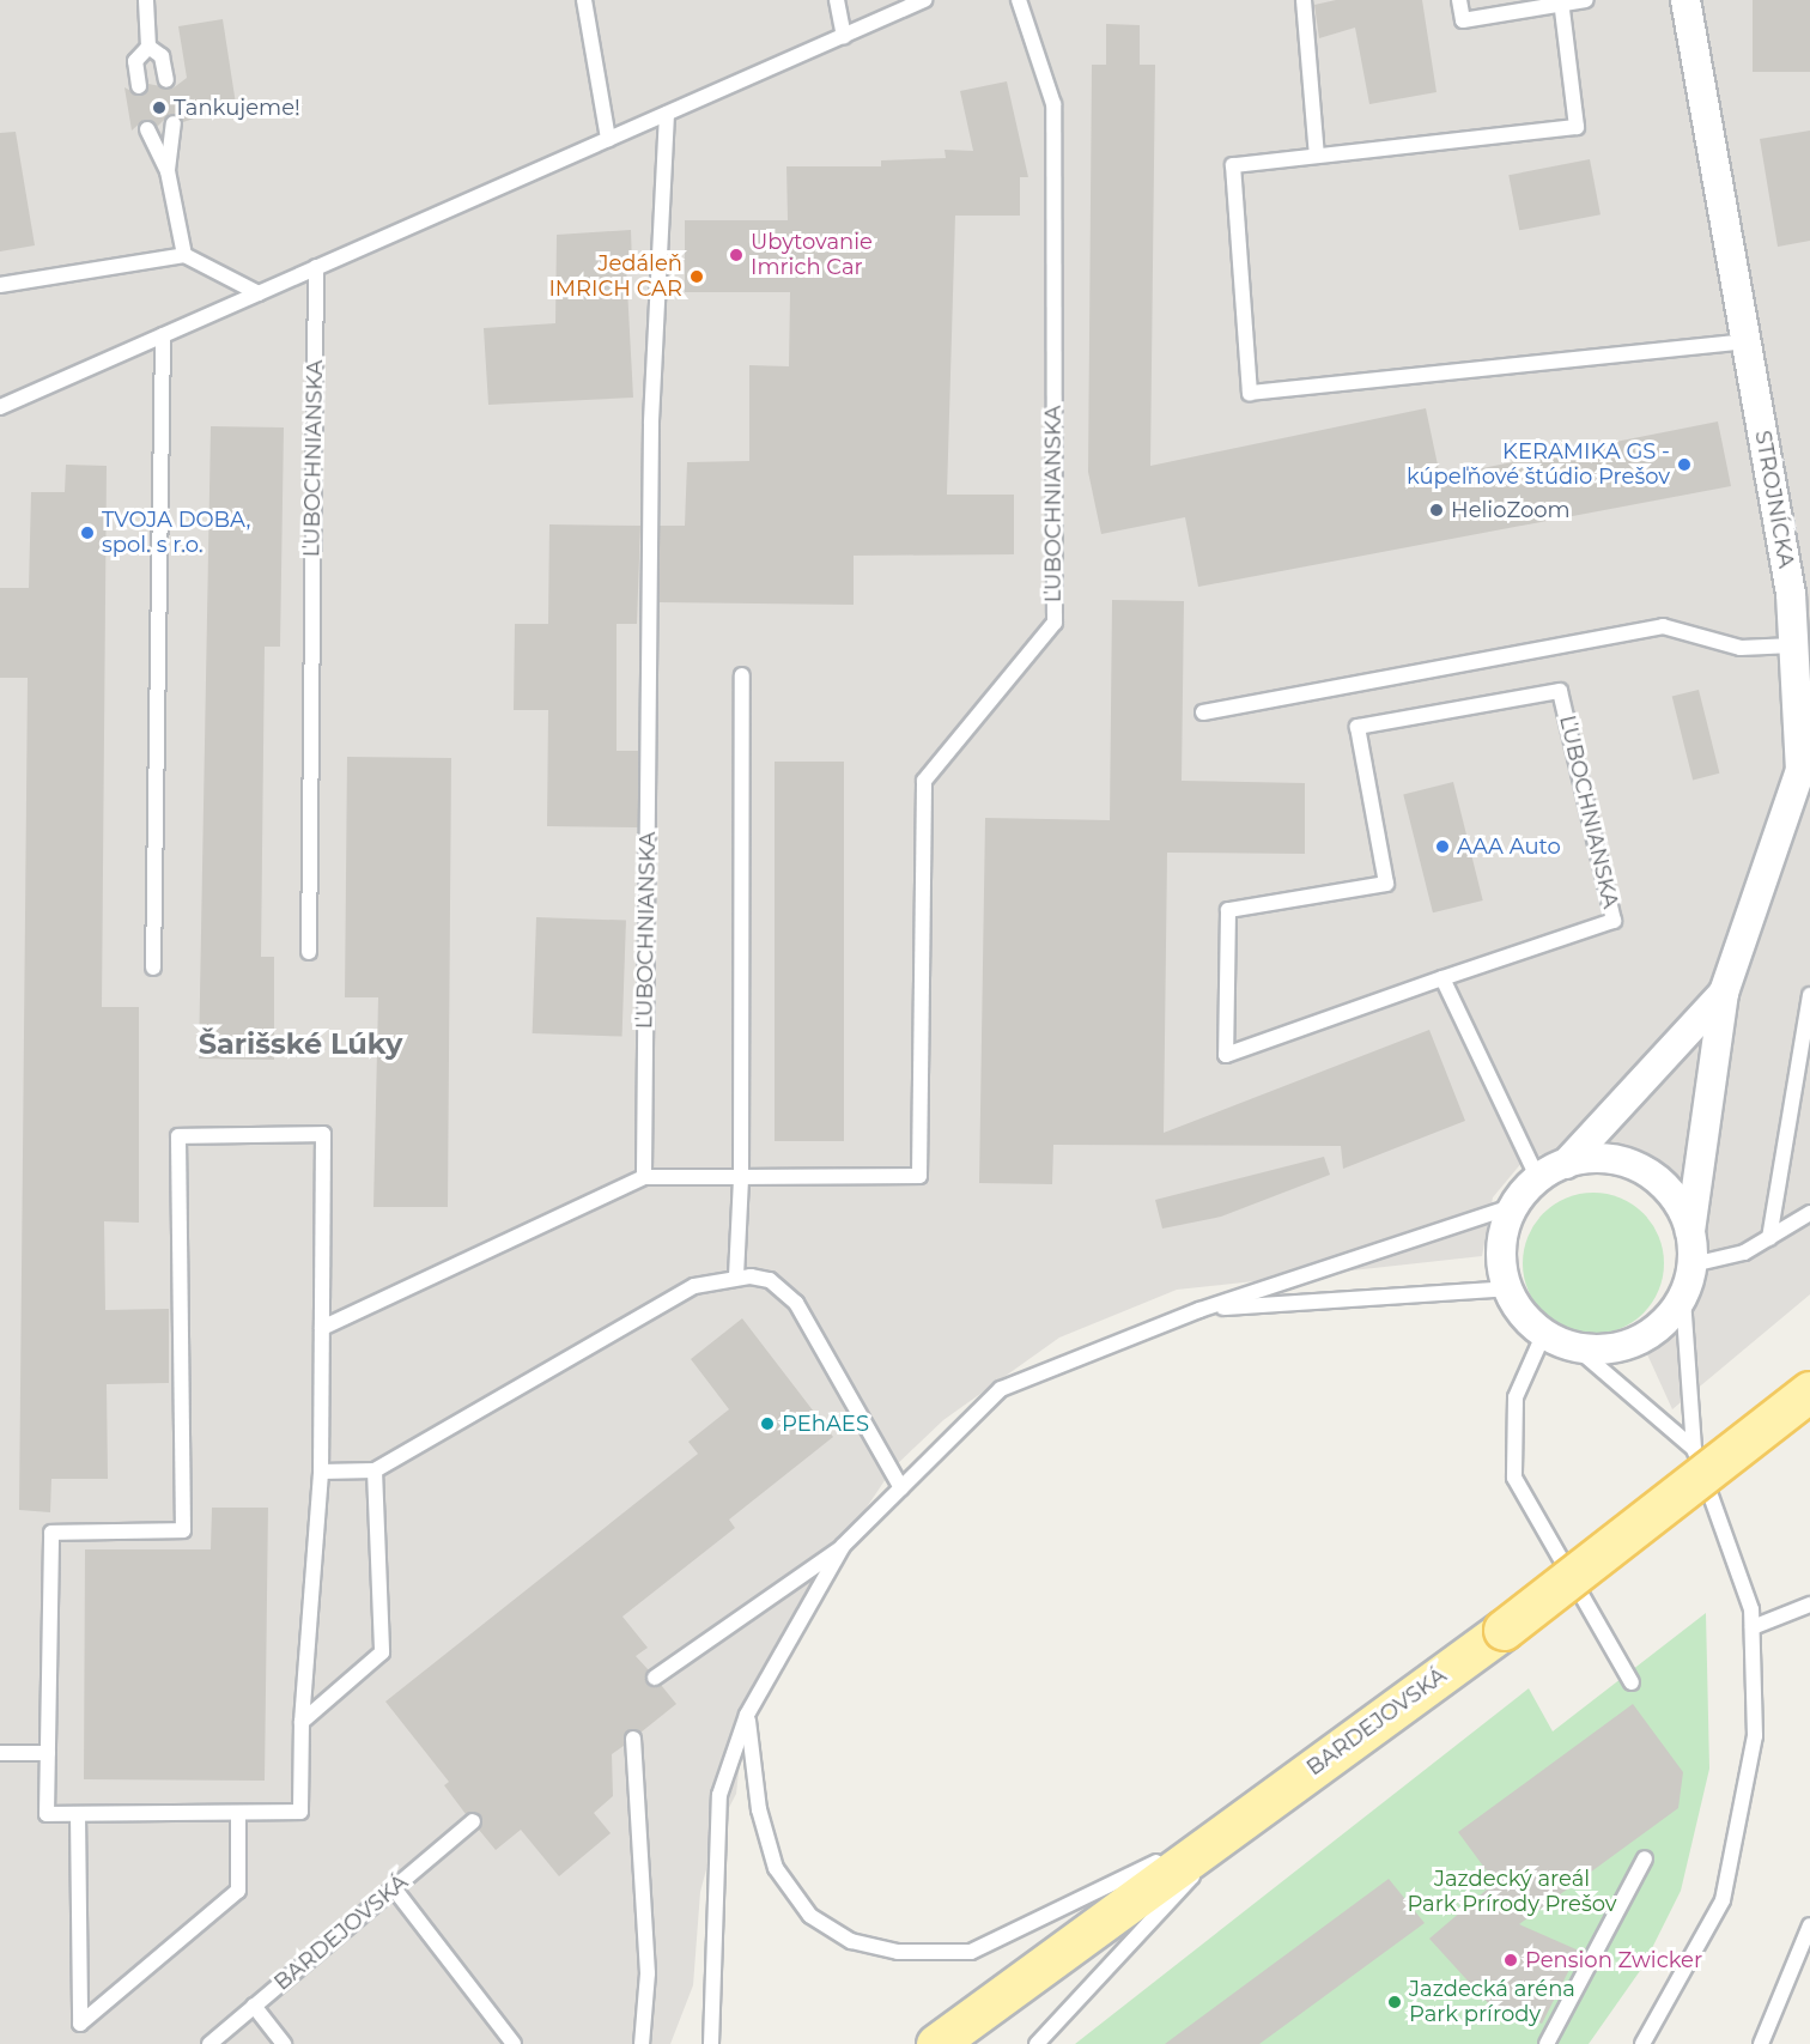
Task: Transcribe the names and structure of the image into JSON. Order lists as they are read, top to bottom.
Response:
{
  "streets": {
    "main road": ["BARDEJOVSKÁ"],
    "street": ["STROJNÍCKA"],
    "lane": ["ĽUBOCHNIANSKA"]
  },
  "districts": ["Šarišské Lúky"],
  "parks": ["Jazdecký areál Park Prírody Prešov"],
  "places": [
    "Tankujeme!",
    "Ubytovanie Imrich Car",
    "Jedáleň IMRICH CAR",
    "KERAMIKA GS - kúpeľňové štúdio Prešov",
    "HelioZoom",
    "TVOJA DOBA, spol. s r.o.",
    "AAA Auto",
    "PEhAES",
    "Pension Zwicker",
    "Jazdecká aréna Park prírody"
  ]
}
